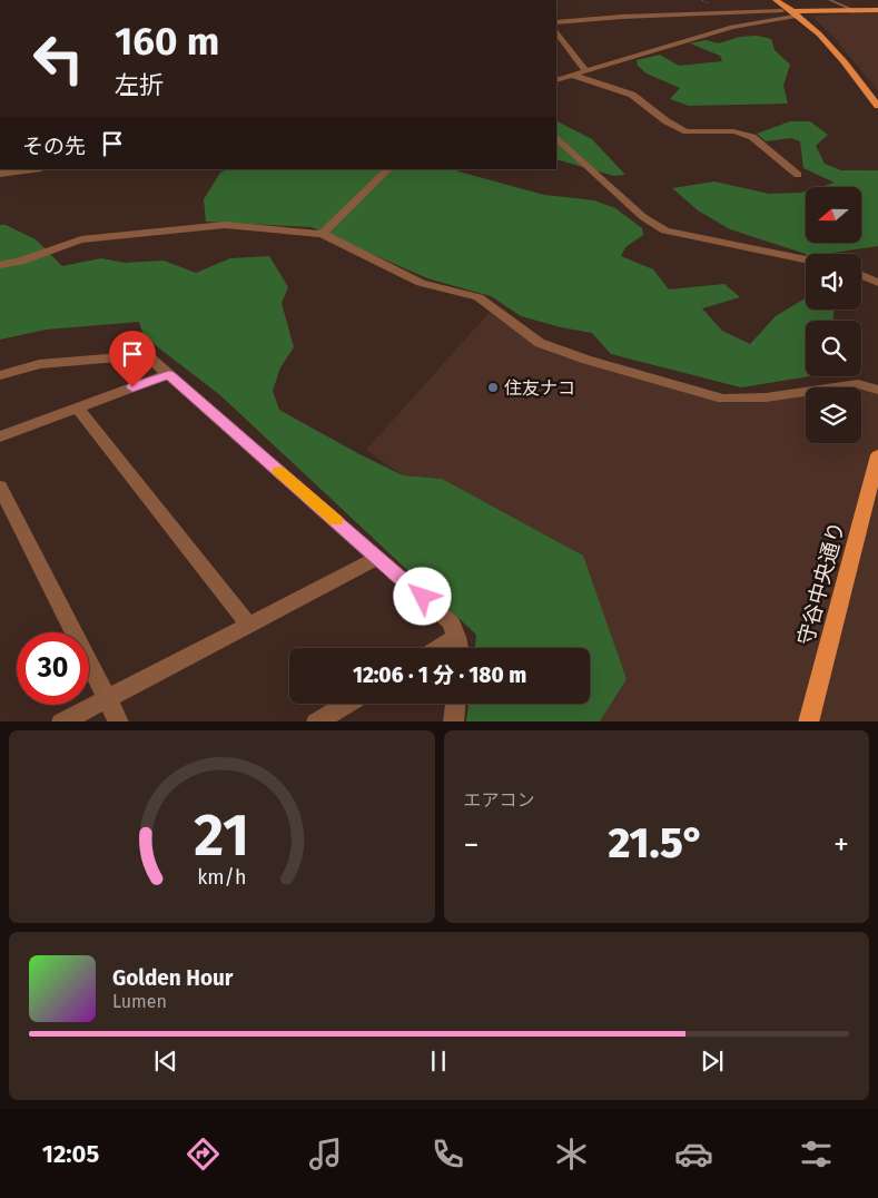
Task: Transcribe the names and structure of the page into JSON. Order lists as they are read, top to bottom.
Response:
{
  "streets": {
    "main road": ["守谷中央通り"]
  },
  "places": ["住友ナコ"],
  "north": "left",
  "page": {
    "turn": ["160 m", "左折"],
    "then": "その先",
    "limit": "30",
    "trip": "12:06 · 1 分 · 180 m",
    "tile": "エアコン",
    "heat": ["−", "21.5°", "+"],
    "song": ["Golden Hour", "Lumen"],
    "tabs": "12:05",
    "gauge": ["21", "km/h"]
  }
}
